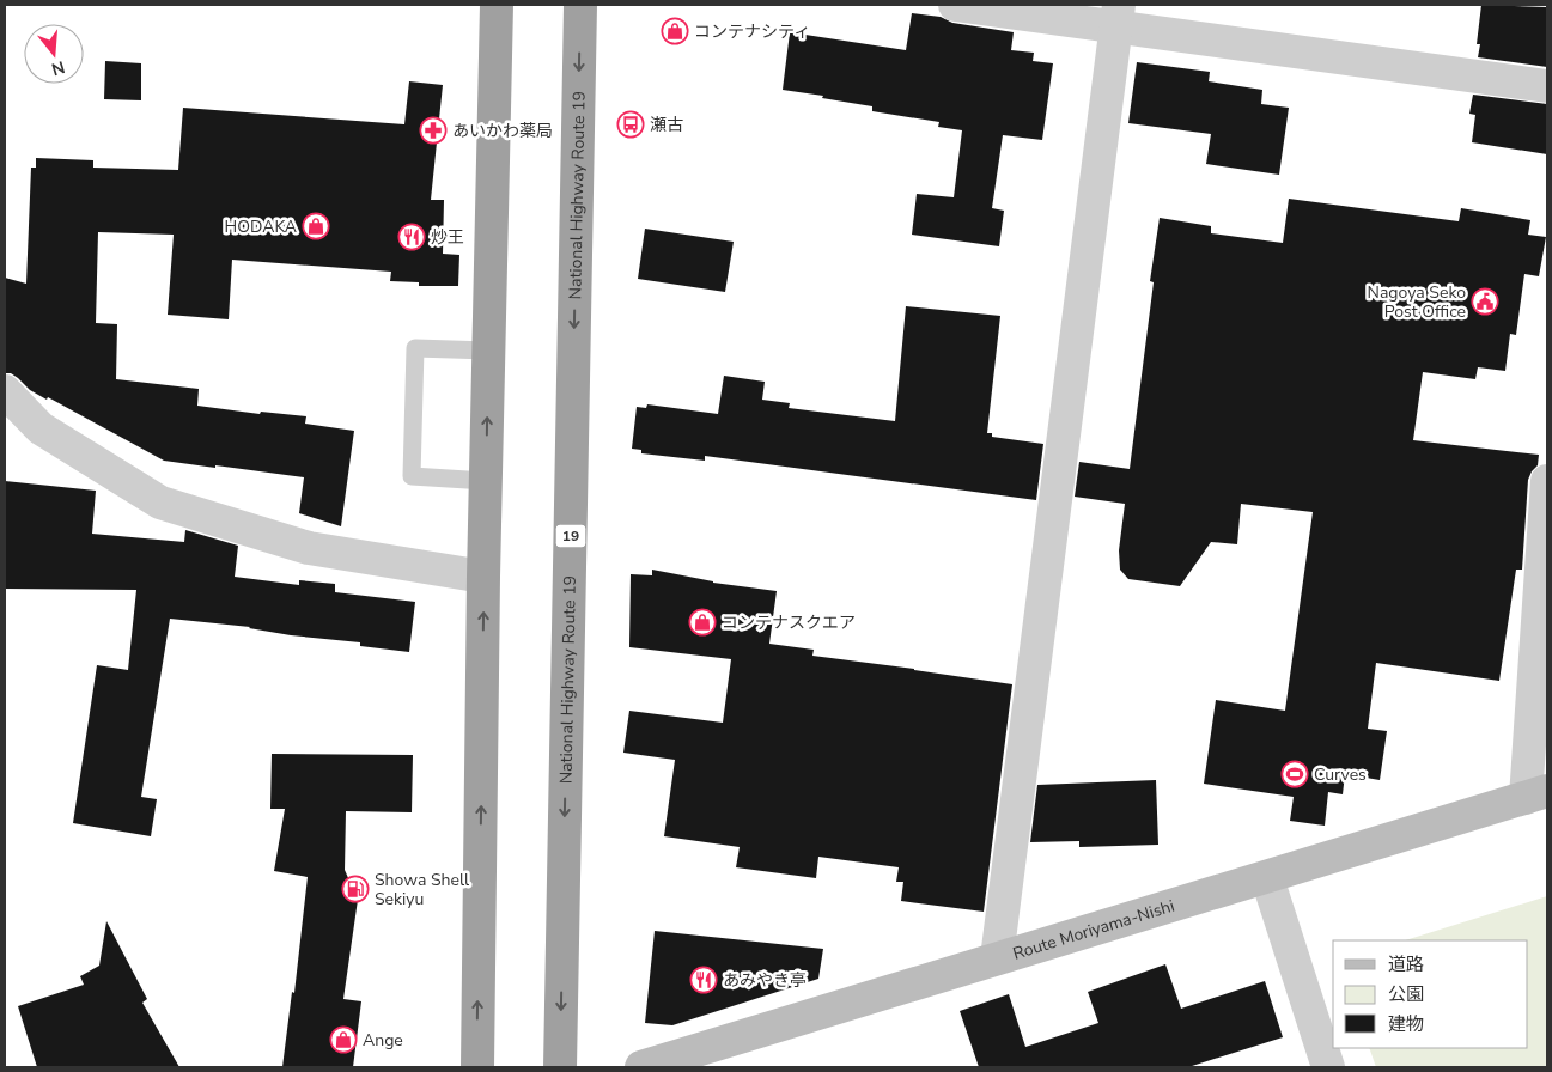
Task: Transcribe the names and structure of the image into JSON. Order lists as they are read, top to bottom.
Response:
{
  "streets": {
    "highway": ["National Highway Route 19", "19"],
    "main road": ["Route Moriyama-Nishi"]
  },
  "places": {
    "shop": [
      "コンテナシティ",
      "HODAKA",
      "コンテナスクエア",
      "Ange"
    ],
    "bus stop": ["瀬古"],
    "pharmacy": ["あいかわ薬局"],
    "restaurant": ["炒王", "あみやき亭"],
    "public building": ["Nagoya Seko Post Office"],
    "sports": ["Curves"],
    "fuel station": ["Showa Shell Sekiyu"]
  },
  "legend": ["道路", "公園", "建物"],
  "north": "bottom"
}
